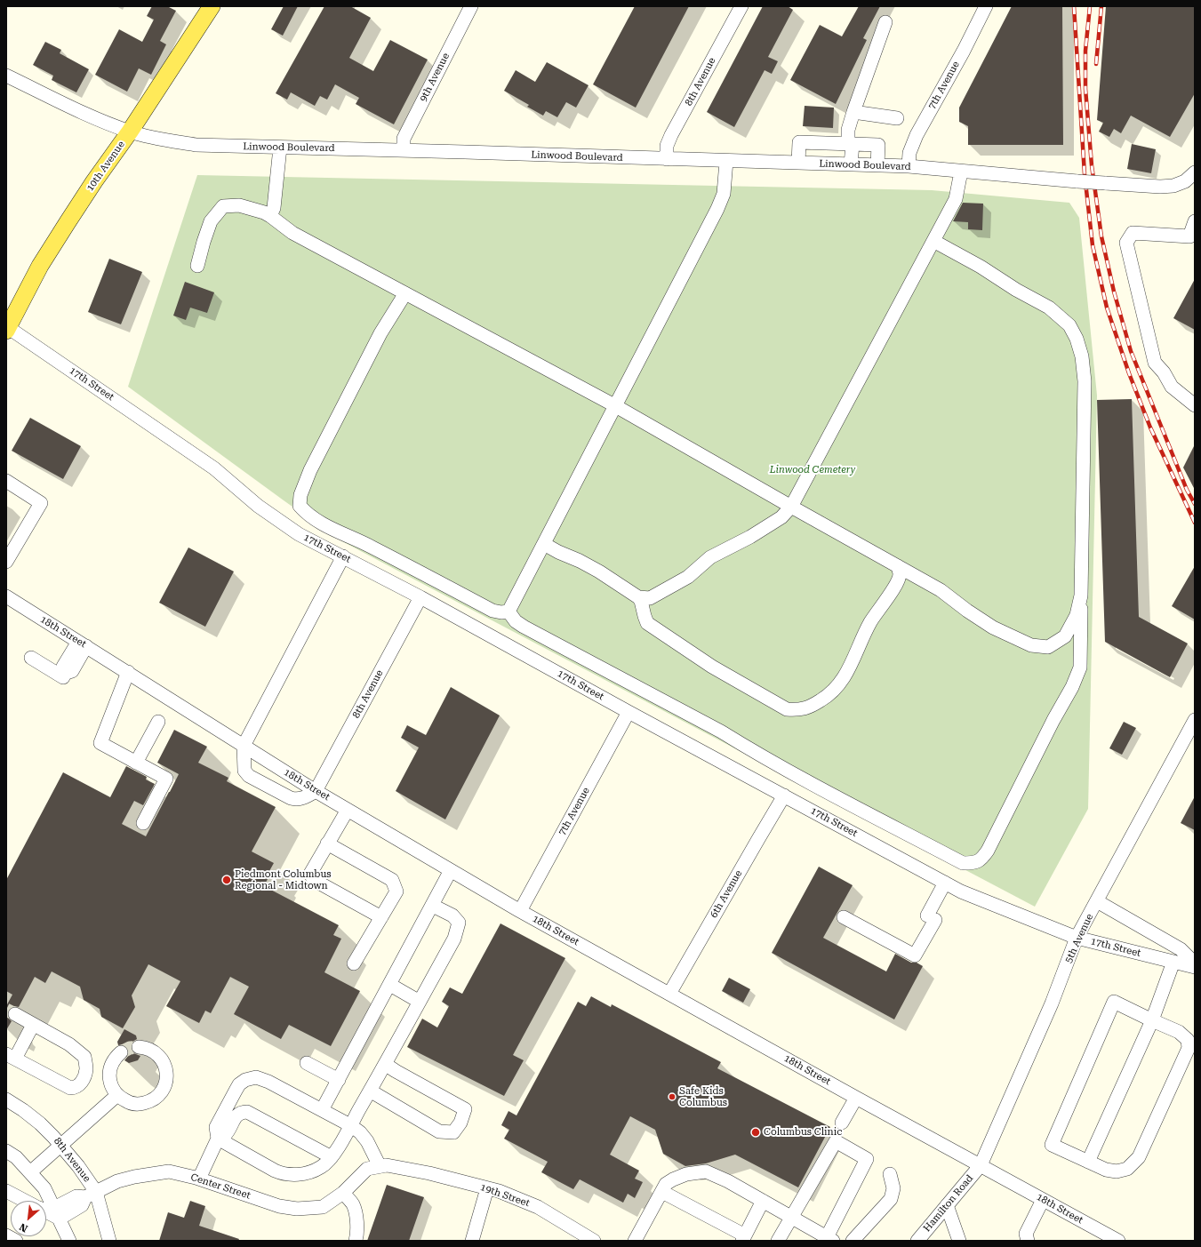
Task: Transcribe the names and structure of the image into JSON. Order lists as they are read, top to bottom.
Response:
{
  "streets": {
    "main road": ["10th Avenue"],
    "street": [
      "9th Avenue",
      "8th Avenue",
      "7th Avenue",
      "Linwood Boulevard",
      "17th Street",
      "18th Street",
      "6th Avenue",
      "5th Avenue",
      "Center Street",
      "19th Street",
      "Hamilton Road"
    ]
  },
  "crossings": [
    ["9th Avenue", "Linwood Boulevard"],
    ["8th Avenue", "Linwood Boulevard"],
    ["8th Avenue", "17th Street"],
    ["8th Avenue", "18th Street"],
    ["8th Avenue", "Center Street"],
    ["7th Avenue", "Linwood Boulevard"],
    ["7th Avenue", "17th Street"],
    ["7th Avenue", "18th Street"],
    ["Linwood Boulevard", "10th Avenue"],
    ["10th Avenue", "17th Street"],
    ["17th Street", "6th Avenue"],
    ["17th Street", "5th Avenue"],
    ["18th Street", "6th Avenue"],
    ["18th Street", "5th Avenue"],
    ["18th Street", "Hamilton Road"],
    ["5th Avenue", "Hamilton Road"]
  ],
  "parks": ["Linwood Cemetery"],
  "places": ["Piedmont Columbus Regional - Midtown", "Safe Kids Columbus", "Columbus Clinic"],
  "north": "bottom left"
}
